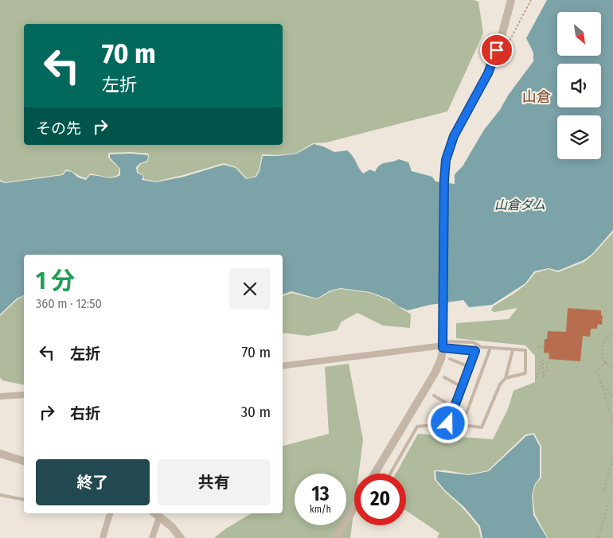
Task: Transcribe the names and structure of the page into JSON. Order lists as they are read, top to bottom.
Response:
{
  "districts": ["山倉"],
  "water": ["山倉ダム"],
  "north": "bottom right",
  "page": {
    "turn": ["70 m", "左折"],
    "then": "その先",
    "heading": ["1 分", "360 m · 12:50"],
    "list": [
      {
        "name": "左折",
        "value": "70 m"
      },
      {
        "name": "右折",
        "value": "30 m"
      }
    ],
    "buttons": ["終了", "共有"],
    "speed": "13 km/h",
    "limit": "20"
  }
}
